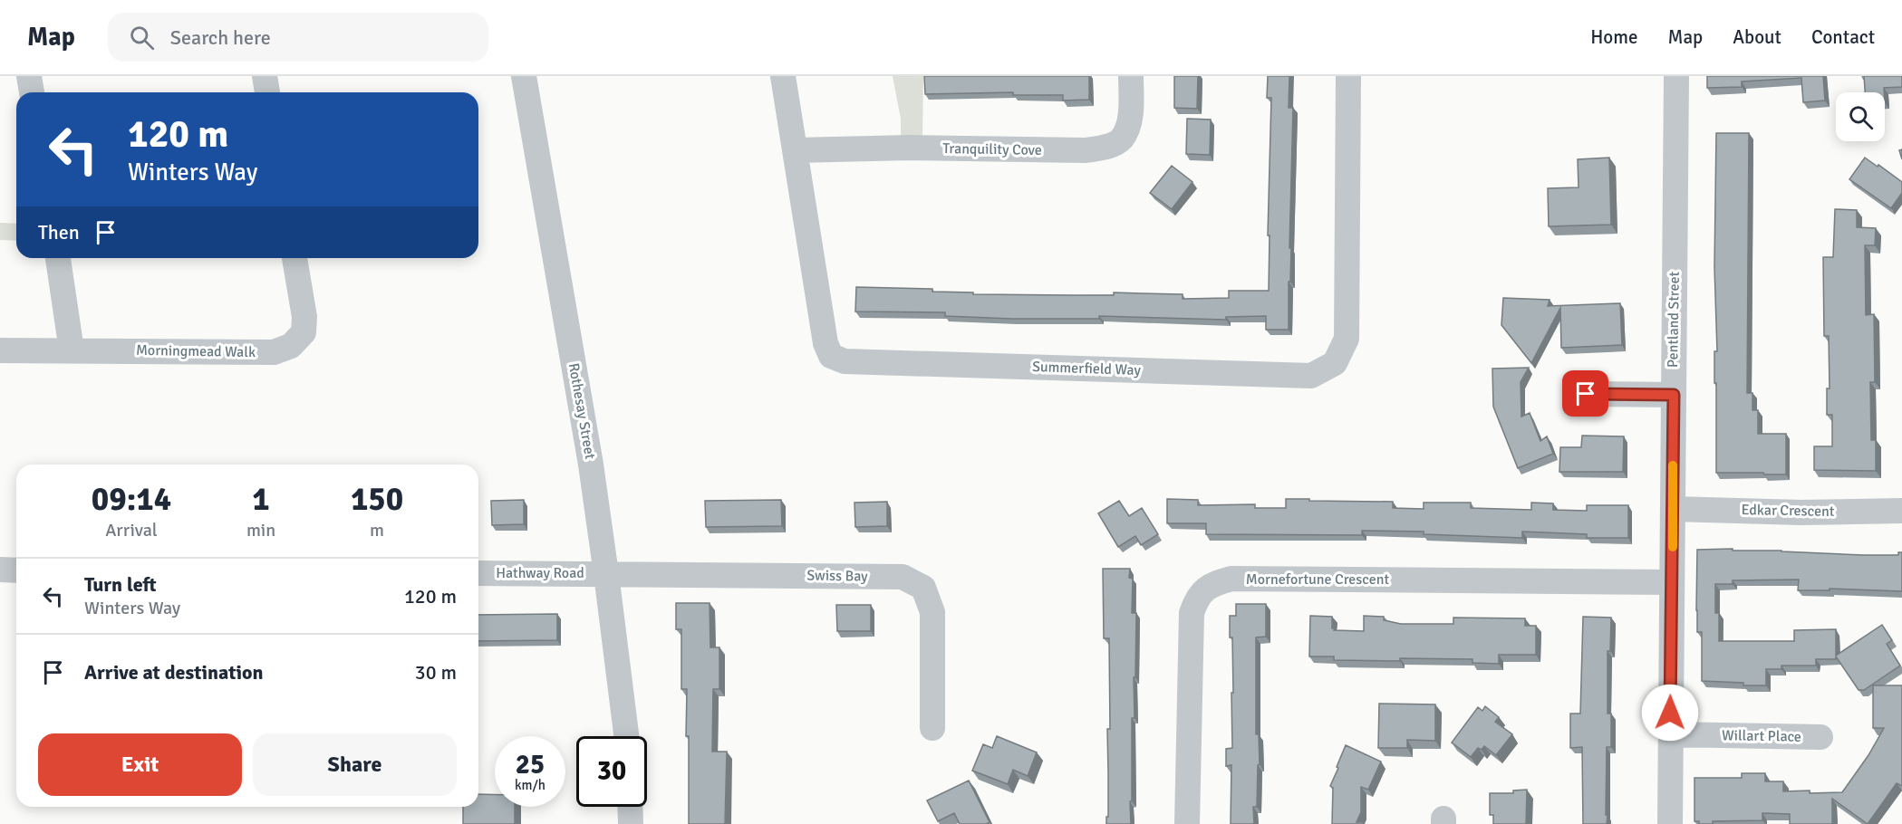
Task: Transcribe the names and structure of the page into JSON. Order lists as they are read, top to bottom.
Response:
{
  "streets": {
    "street": [
      "Tranquility Cove",
      "Pentland Street",
      "Morningmead Walk",
      "Summerfield Way",
      "Rothesay Street",
      "Edkar Crescent",
      "Hathway Road",
      "Swiss Bay",
      "Mornefortune Crescent",
      "Willart Place"
    ]
  },
  "crossings": [
    ["Tranquility Cove", "Summerfield Way"],
    ["Pentland Street", "Edkar Crescent"],
    ["Pentland Street", "Mornefortune Crescent"],
    ["Pentland Street", "Willart Place"],
    ["Rothesay Street", "Hathway Road"],
    ["Rothesay Street", "Swiss Bay"],
    ["Hathway Road", "Swiss Bay"]
  ],
  "page": {
    "header": "Map",
    "search": "Search here",
    "nav": [
      "Home",
      "Map",
      "About",
      "Contact"
    ],
    "turn": ["120 m", "Winters Way"],
    "then": "Then",
    "eta": [
      "09:14",
      "Arrival",
      "1",
      "min",
      "150",
      "m"
    ],
    "list": [
      {
        "name": "Turn left",
        "note": "Winters Way",
        "value": "120 m"
      },
      {
        "name": "Arrive at destination",
        "value": "30 m"
      }
    ],
    "buttons": ["Exit", "Share"],
    "speed": "25 km/h",
    "limit": "30"
  }
}
